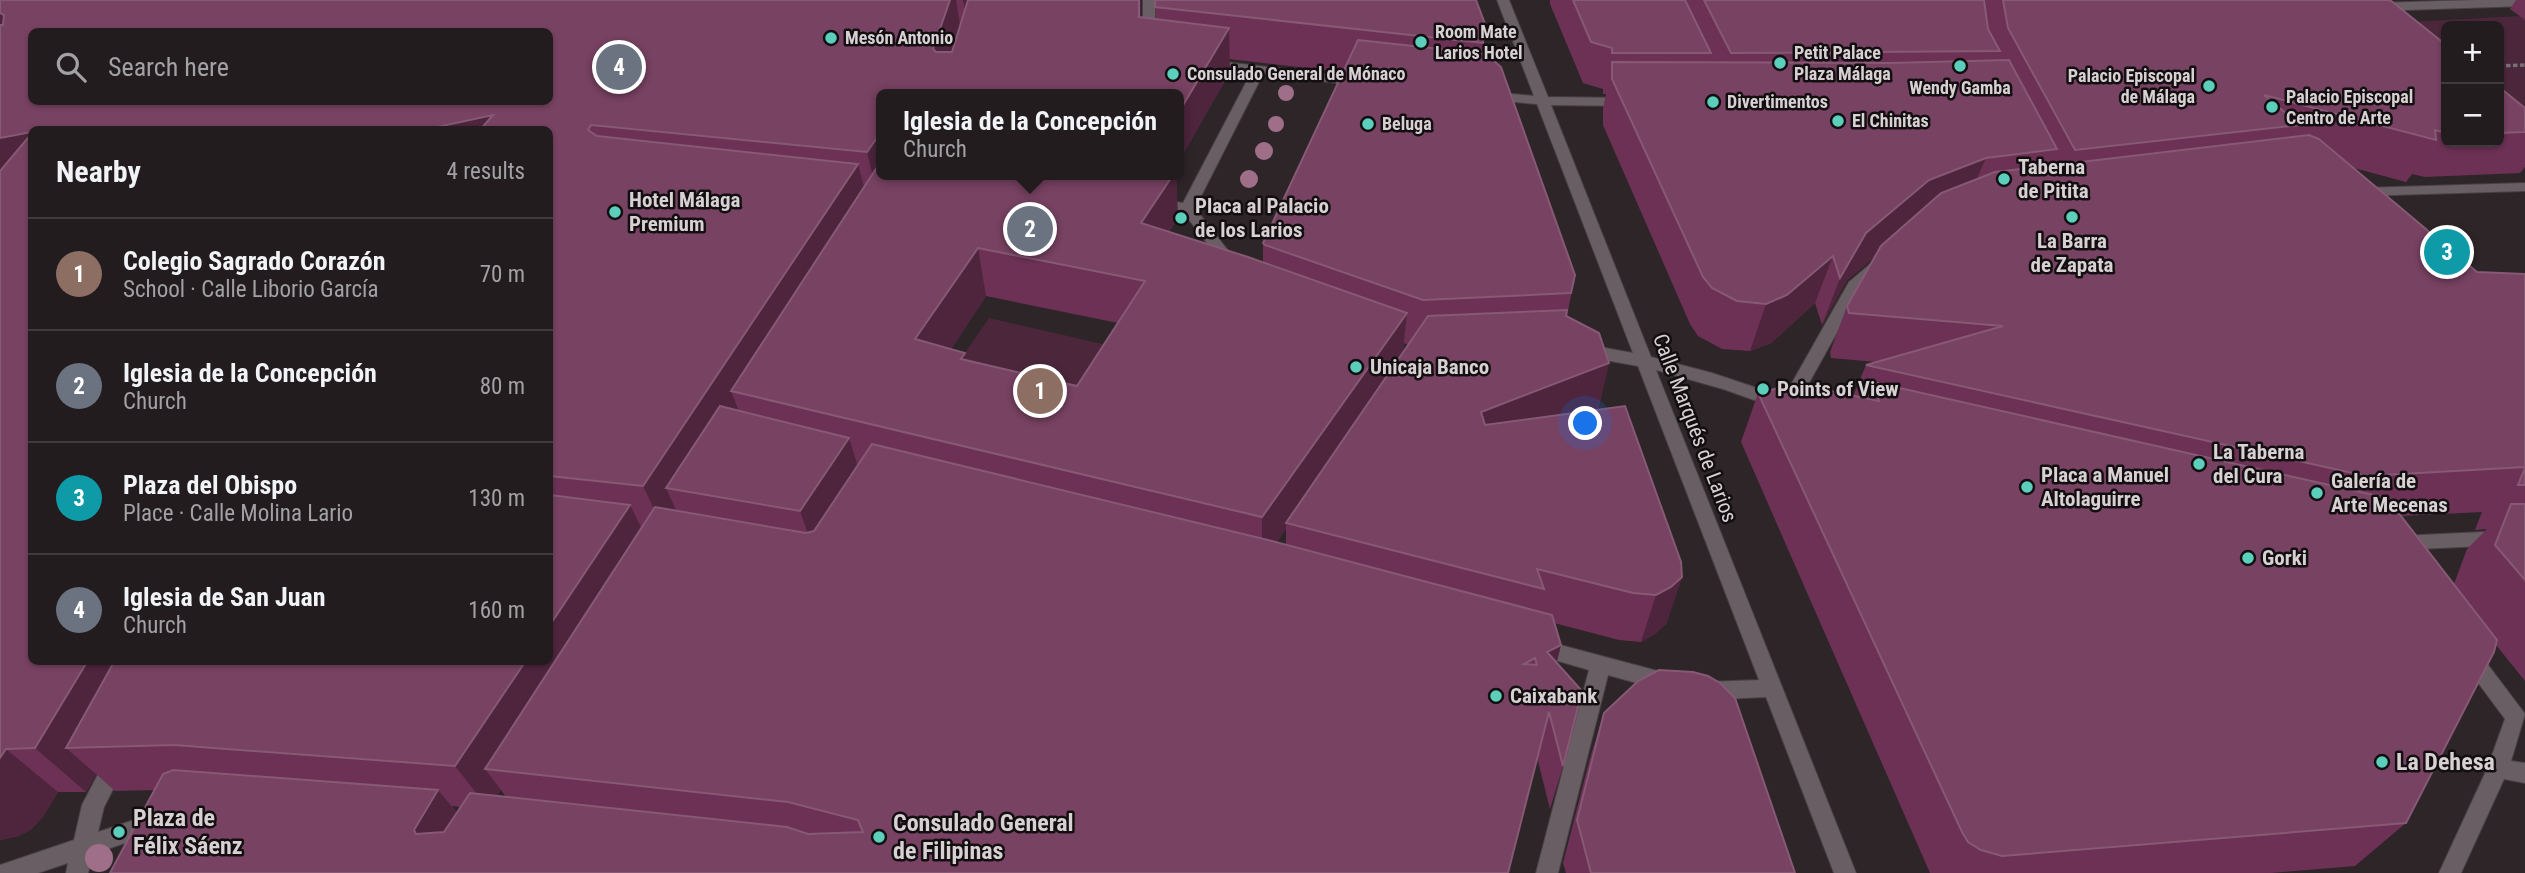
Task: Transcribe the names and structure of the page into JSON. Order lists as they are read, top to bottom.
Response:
{
  "streets": {
    "street": ["Calle Marqués de Larios"]
  },
  "places": [
    "Mesón Antonio",
    "Room Mate Larios Hotel",
    "Petit Palace Plaza Málaga",
    "Wendy Gamba",
    "Consulado General de Mónaco",
    "Palacio Episcopal de Málaga",
    "Divertimentos",
    "Palacio Episcopal Centro de Arte",
    "El Chinitas",
    "Beluga",
    "Taberna de Pitita",
    "Hotel Málaga Premium",
    "La Barra de Zapata",
    "Placa al Palacio de los Larios",
    "Unicaja Banco",
    "Points of View",
    "La Taberna del Cura",
    "Placa a Manuel Altolaguirre",
    "Galería de Arte Mecenas",
    "Gorki",
    "Caixabank",
    "La Dehesa",
    "Plaza de Félix Sáenz",
    "Consulado General de Filipinas"
  ],
  "page": {
    "map_buttons": ["+", "−"],
    "search": "Search here",
    "pins": [
      "4",
      "2",
      "3",
      "1"
    ],
    "popup": ["Iglesia de la Concepción", "Church"],
    "heading": ["Nearby", "4 results"],
    "list": [
      {
        "mark": "1",
        "name": "Colegio Sagrado Corazón",
        "note": "School · Calle Liborio García",
        "value": "70 m"
      },
      {
        "mark": "2",
        "name": "Iglesia de la Concepción",
        "note": "Church",
        "value": "80 m"
      },
      {
        "mark": "3",
        "name": "Plaza del Obispo",
        "note": "Place · Calle Molina Lario",
        "value": "130 m"
      },
      {
        "mark": "4",
        "name": "Iglesia de San Juan",
        "note": "Church",
        "value": "160 m"
      }
    ]
  }
}
